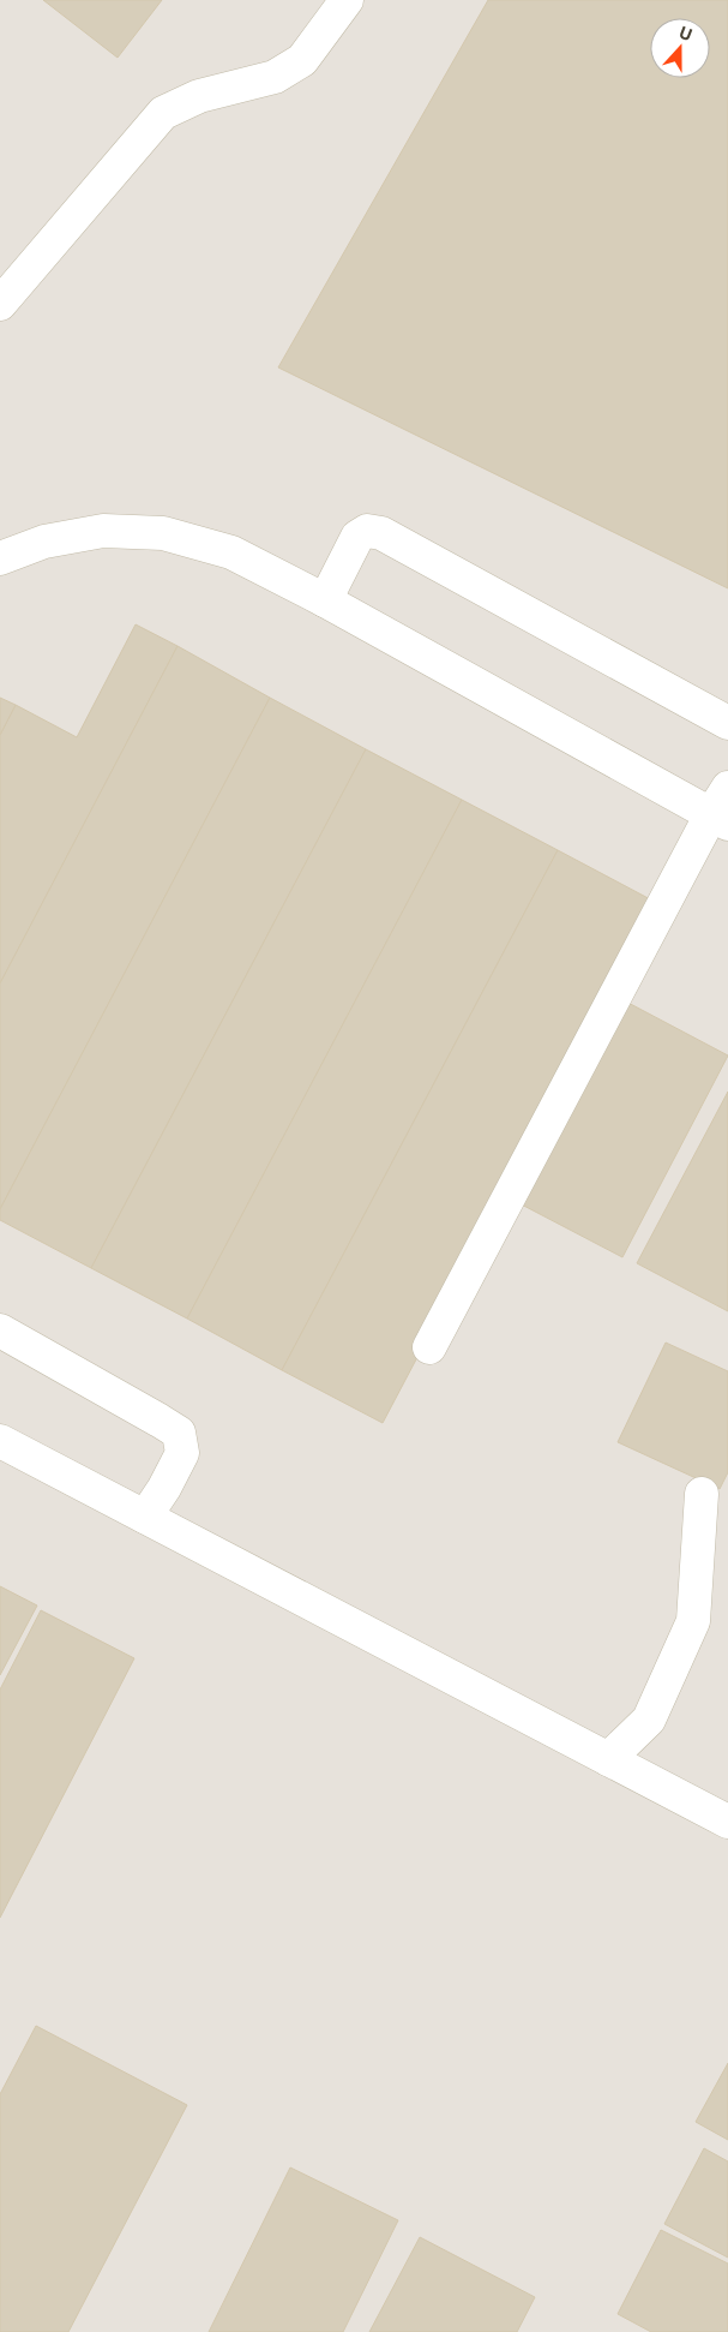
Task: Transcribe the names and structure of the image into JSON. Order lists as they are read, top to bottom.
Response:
{
  "north": "top"
}
